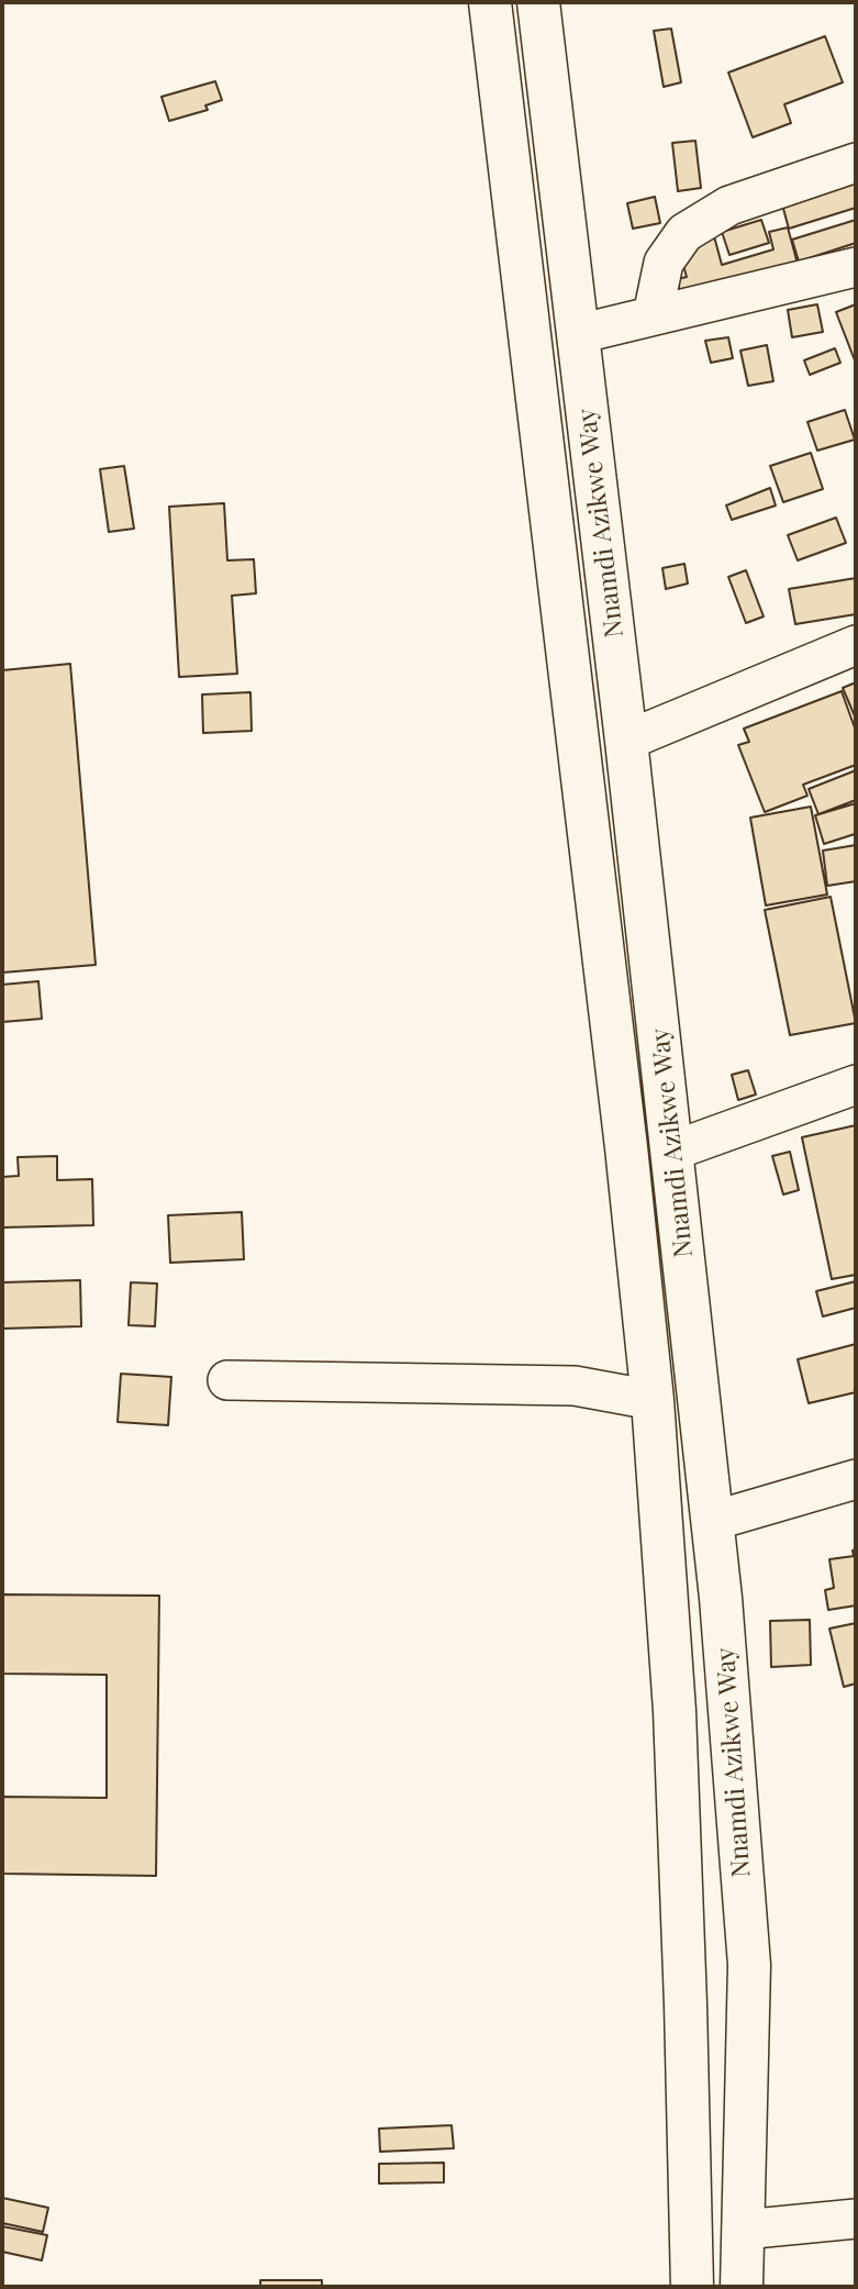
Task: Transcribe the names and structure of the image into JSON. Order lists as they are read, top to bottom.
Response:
{
  "streets": {
    "highway": ["Nnamdi Azikwe Way"]
  }
}
